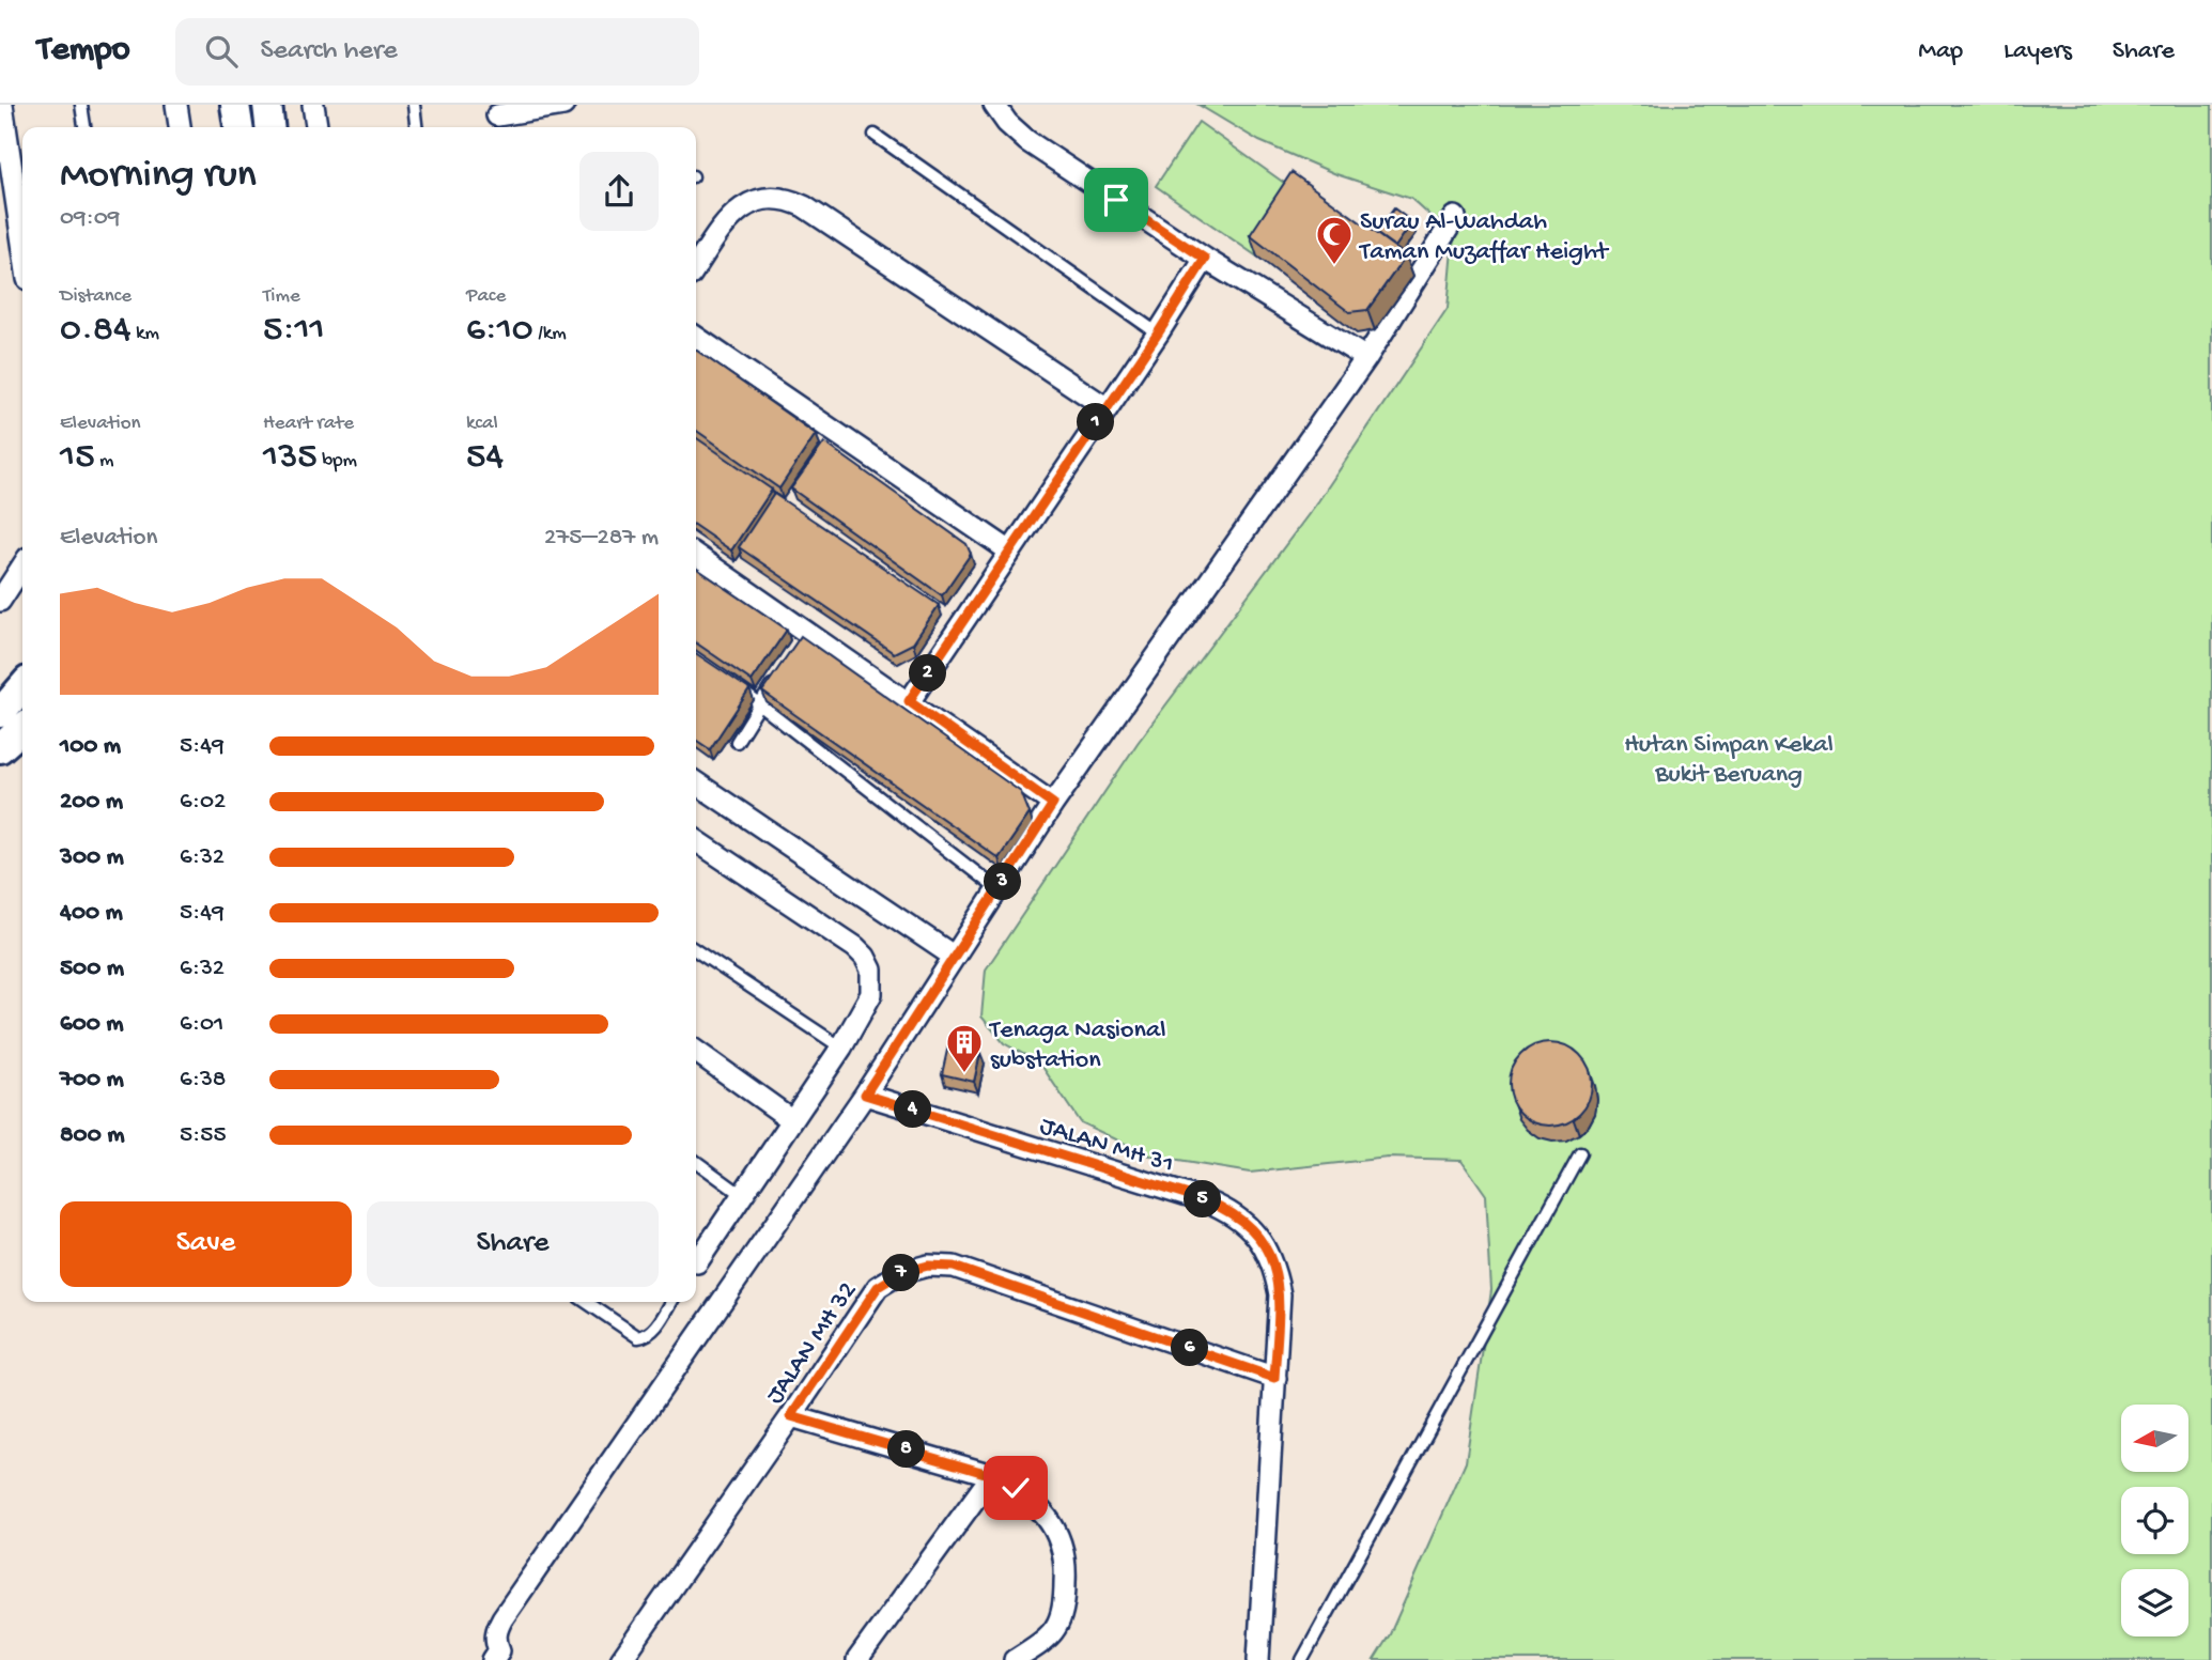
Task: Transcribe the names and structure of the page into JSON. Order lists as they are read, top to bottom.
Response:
{
  "streets": {
    "street": ["JALAN MH 31", "JALAN MH 32"]
  },
  "crossings": [
    ["JALAN MH 31", "JALAN MH 32"]
  ],
  "parks": ["Hutan Simpan Kekal Bukit Beruang"],
  "places": {
    "mosque": ["Surau Al-Wahdah Taman Muzaffar Height"],
    "building": ["Tenaga Nasional substation"]
  },
  "north": "left",
  "page": {
    "header": "Tempo",
    "search": "Search here",
    "nav": ["Map", "Layers", "Share"],
    "heading": ["Morning run", "09:09"],
    "stats": [
      ["Distance", "0.84 km"],
      ["Time", "5:11"],
      ["Pace", "6:10 /km"],
      ["Elevation", "15 m"],
      ["Heart rate", "135 bpm"],
      ["kcal", "54"]
    ],
    "pins": [
      "1",
      "2",
      "3",
      "4",
      "5",
      "7",
      "6",
      "8"
    ],
    "chart": ["Elevation", "275–287 m"],
    "list": [
      {
        "name": "100 m",
        "note": "5:49"
      },
      {
        "name": "200 m",
        "note": "6:02"
      },
      {
        "name": "300 m",
        "note": "6:32"
      },
      {
        "name": "400 m",
        "note": "5:49"
      },
      {
        "name": "500 m",
        "note": "6:32"
      },
      {
        "name": "600 m",
        "note": "6:01"
      },
      {
        "name": "700 m",
        "note": "6:38"
      },
      {
        "name": "800 m",
        "note": "5:55"
      }
    ],
    "buttons": ["Save", "Share"]
  }
}
